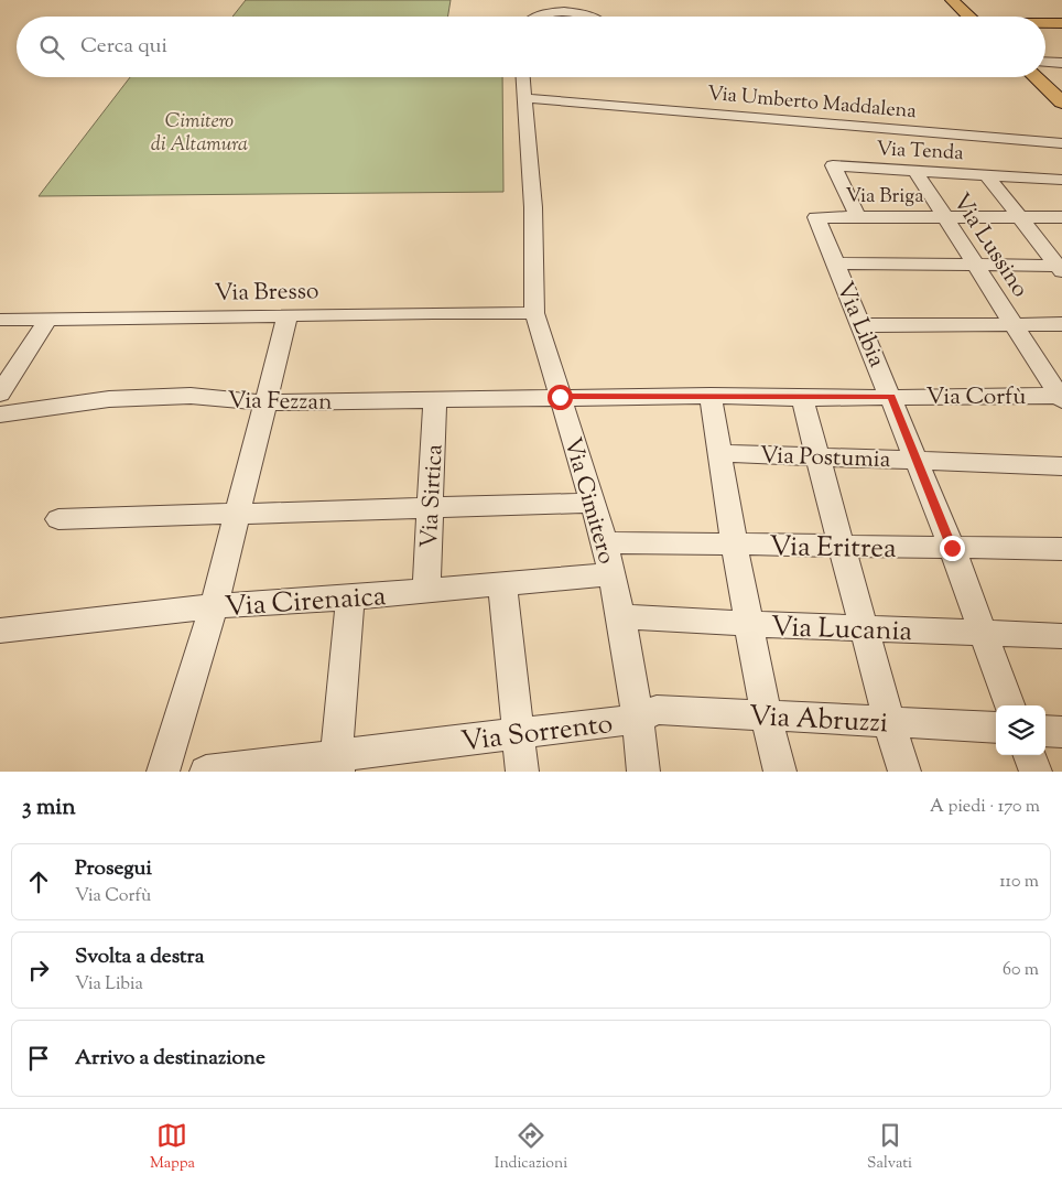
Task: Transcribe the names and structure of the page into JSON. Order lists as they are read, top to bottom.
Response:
{
  "streets": {
    "street": [
      "Via Umberto Maddalena",
      "Via Tenda",
      "Via Briga",
      "Via Lussino",
      "Via Bresso",
      "Via Libia",
      "Via Corfù",
      "Via Fezzan",
      "Via Postumia",
      "Via Sirtica",
      "Via Cimitero",
      "Via Eritrea",
      "Via Cirenaica",
      "Via Lucania",
      "Via Abruzzi",
      "Via Sorrento"
    ]
  },
  "crossings": [
    ["Via Umberto Maddalena", "Via Cimitero"],
    ["Via Tenda", "Via Briga"],
    ["Via Tenda", "Via Lussino"],
    ["Via Briga", "Via Lussino"],
    ["Via Briga", "Via Libia"],
    ["Via Lussino", "Via Corfù"],
    ["Via Bresso", "Via Cimitero"],
    ["Via Libia", "Via Corfù"],
    ["Via Libia", "Via Postumia"],
    ["Via Libia", "Via Eritrea"],
    ["Via Libia", "Via Lucania"],
    ["Via Corfù", "Via Fezzan"],
    ["Via Corfù", "Via Cimitero"],
    ["Via Fezzan", "Via Sirtica"],
    ["Via Fezzan", "Via Cimitero"],
    ["Via Sirtica", "Via Cirenaica"],
    ["Via Cimitero", "Via Eritrea"],
    ["Via Cimitero", "Via Cirenaica"],
    ["Via Cimitero", "Via Lucania"],
    ["Via Cimitero", "Via Abruzzi"],
    ["Via Cimitero", "Via Sorrento"],
    ["Via Abruzzi", "Via Sorrento"]
  ],
  "parks": ["Cimitero di Altamura"],
  "page": {
    "search": "Cerca qui",
    "heading": ["3 min", "A piedi · 170 m"],
    "list": [
      ["Prosegui", "Via Corfù", "110 m"],
      ["Svolta a destra", "Via Libia", "60 m"],
      "Arrivo a destinazione"
    ],
    "nav": ["Mappa", "Indicazioni", "Salvati"]
  }
}
